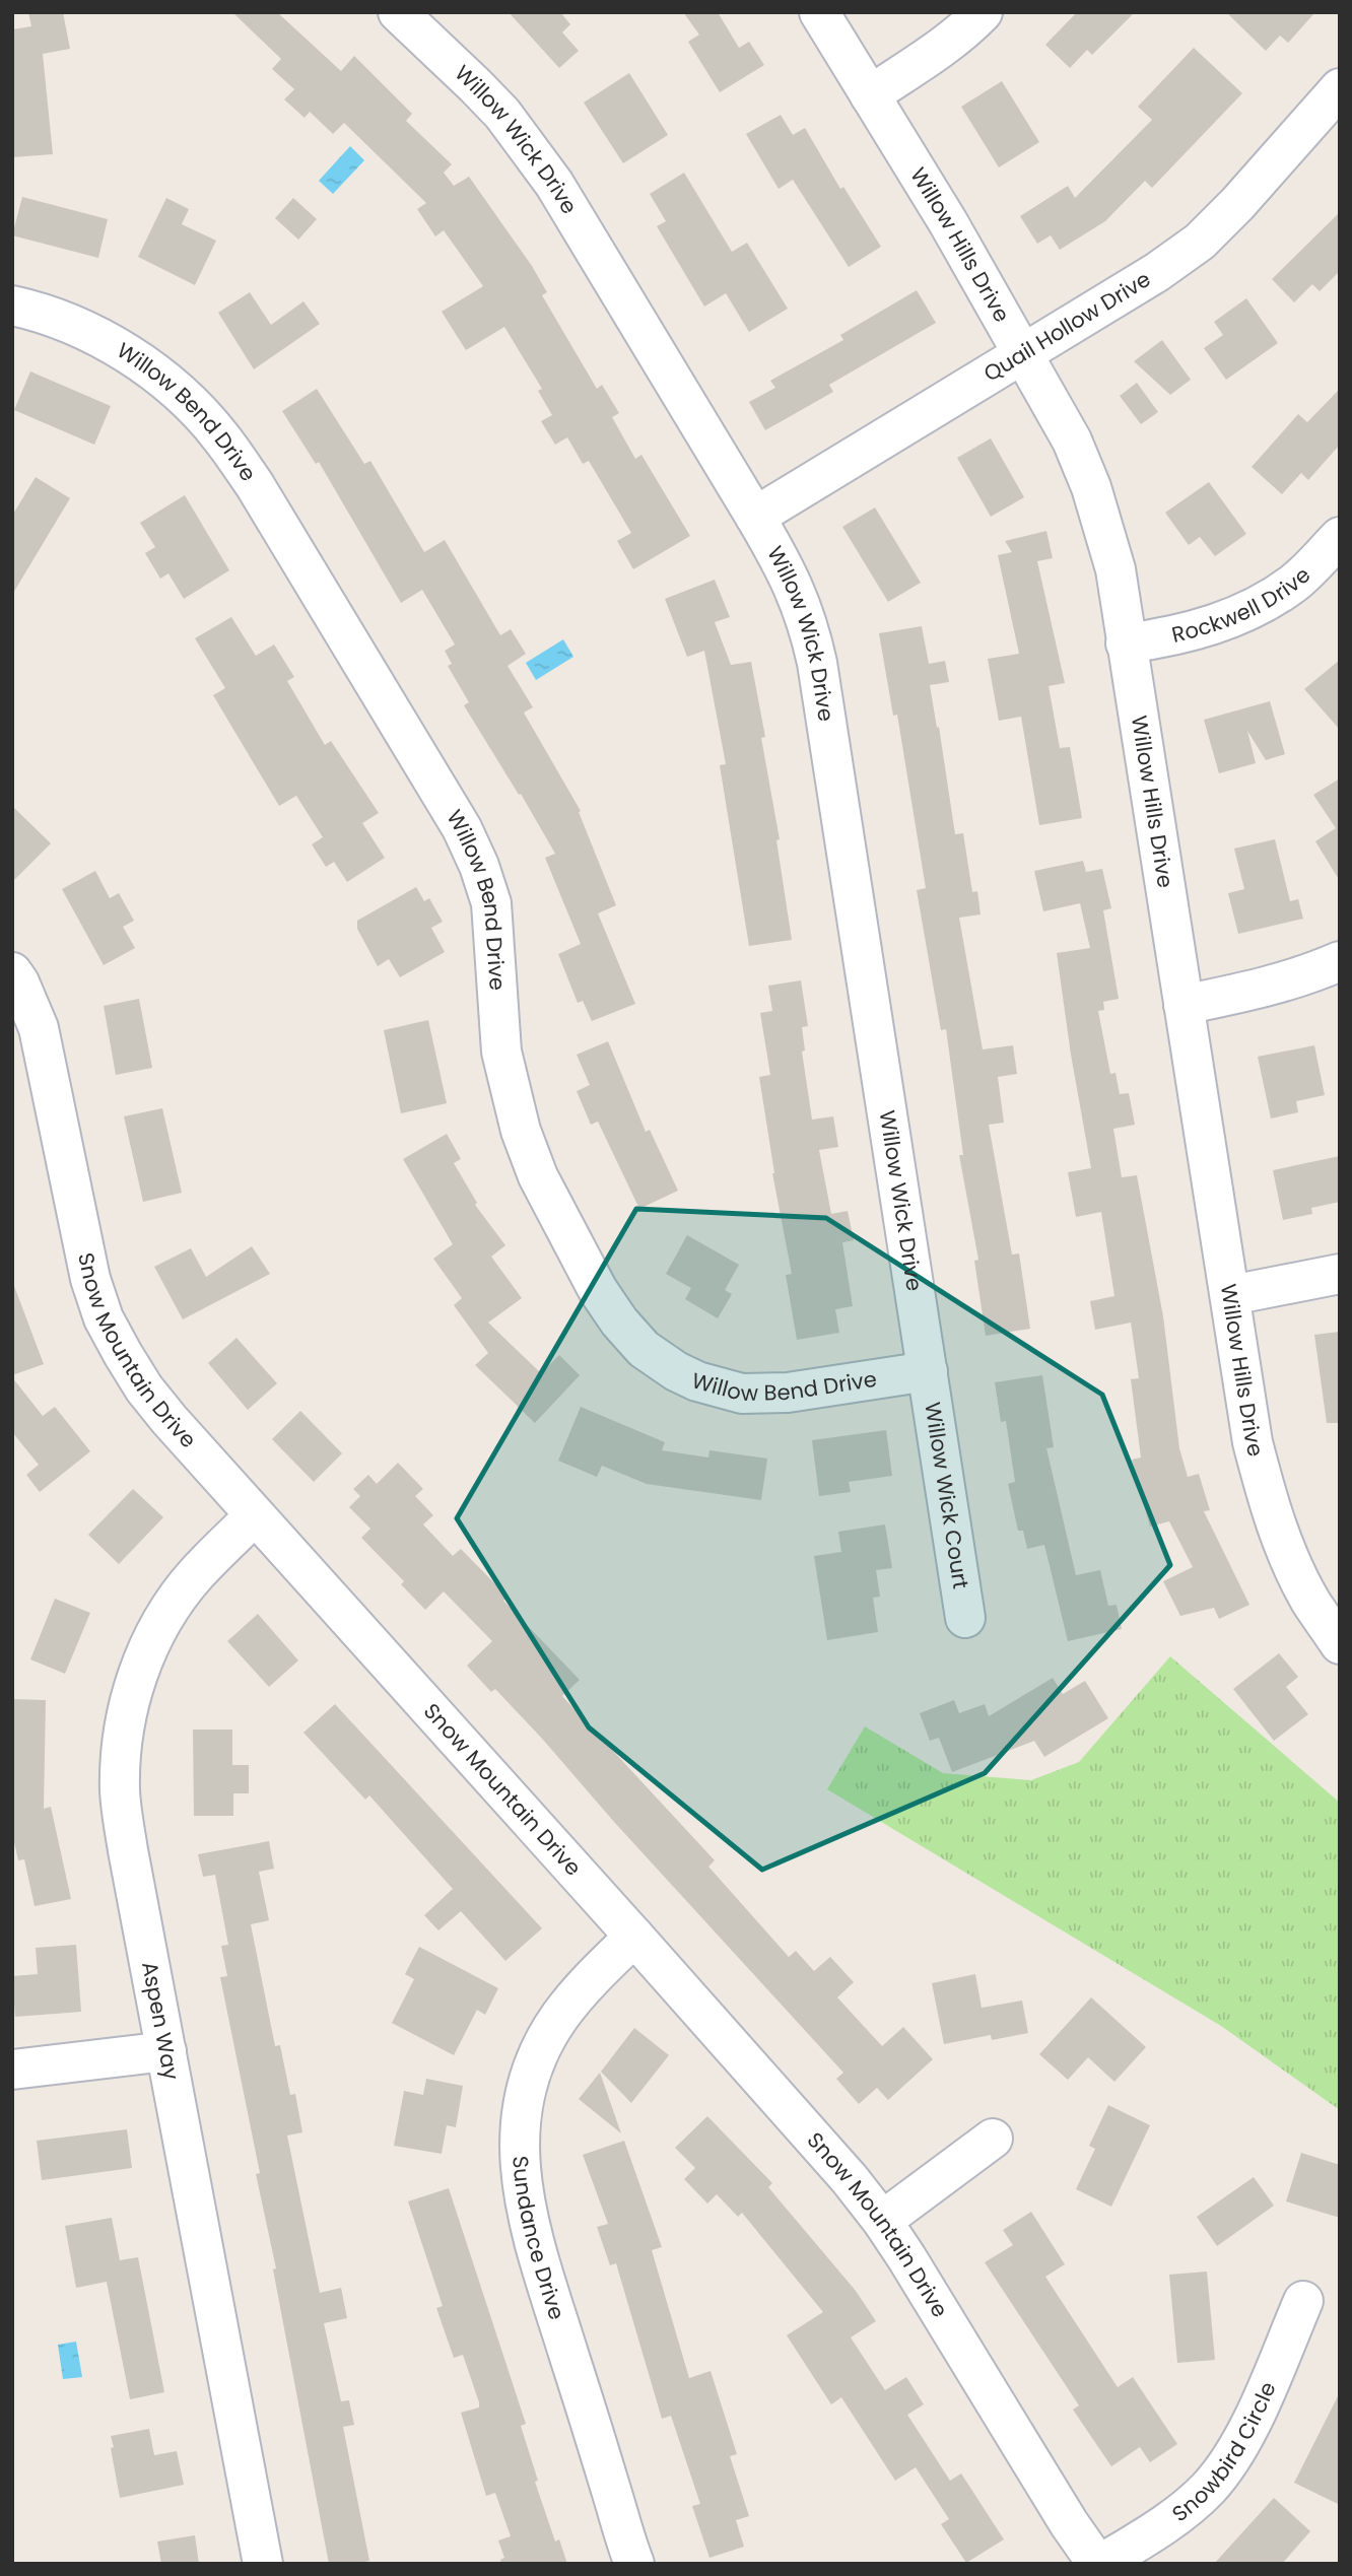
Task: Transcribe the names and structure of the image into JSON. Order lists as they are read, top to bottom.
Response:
{
  "streets": {
    "street": [
      "Willow Wick Drive",
      "Willow Hills Drive",
      "Quail Hollow Drive",
      "Willow Bend Drive",
      "Rockwell Drive",
      "Snow Mountain Drive",
      "Willow Wick Court",
      "Aspen Way",
      "Sundance Drive",
      "Snowbird Circle"
    ]
  },
  "crossings": [
    ["Willow Wick Drive", "Quail Hollow Drive"],
    ["Willow Wick Drive", "Willow Bend Drive"],
    ["Willow Wick Drive", "Willow Wick Court"],
    ["Willow Hills Drive", "Quail Hollow Drive"],
    ["Willow Hills Drive", "Rockwell Drive"],
    ["Willow Bend Drive", "Willow Wick Court"],
    ["Snow Mountain Drive", "Aspen Way"],
    ["Snow Mountain Drive", "Sundance Drive"],
    ["Snow Mountain Drive", "Snowbird Circle"]
  ]
}
